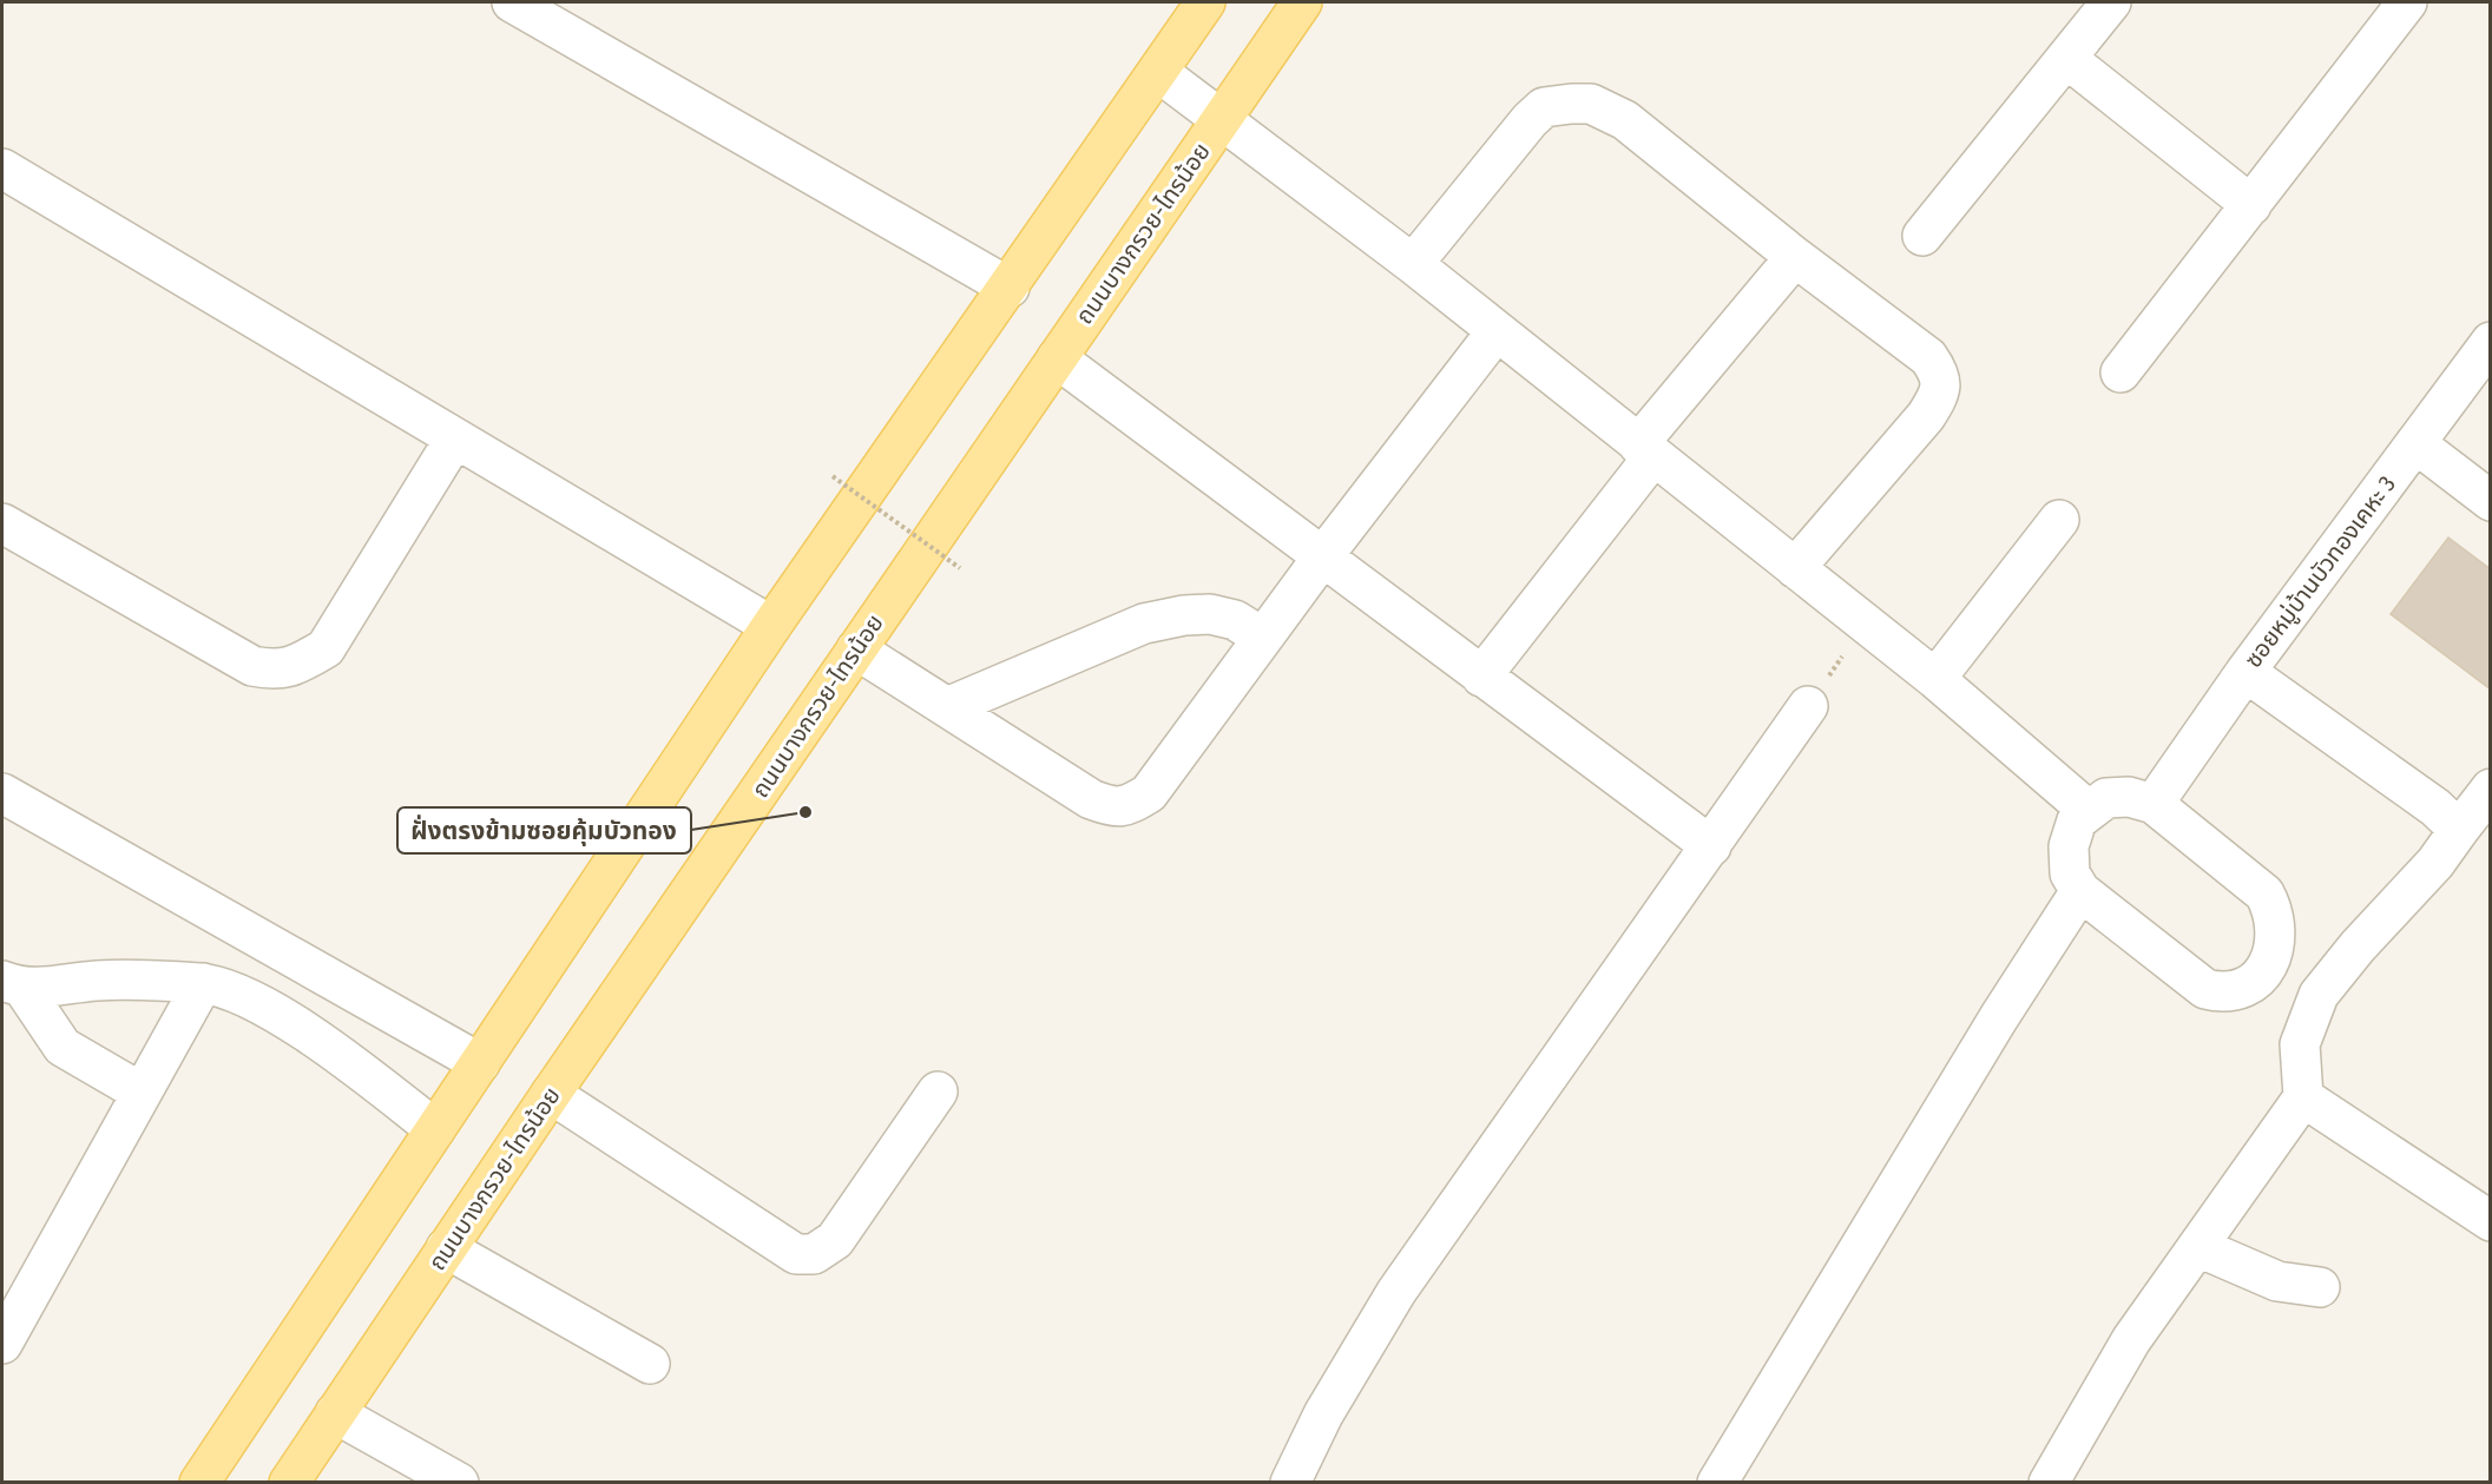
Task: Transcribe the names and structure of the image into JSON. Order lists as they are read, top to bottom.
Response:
{
  "streets": {
    "main road": ["ถนนบางกรวย-ไทรน้อย"],
    "street": ["ซอยหมู่บ้านบัวทองเคหะ 3"]
  },
  "places": ["ฝั่งตรงข้ามซอยคุ้มบัวทอง"]
}
